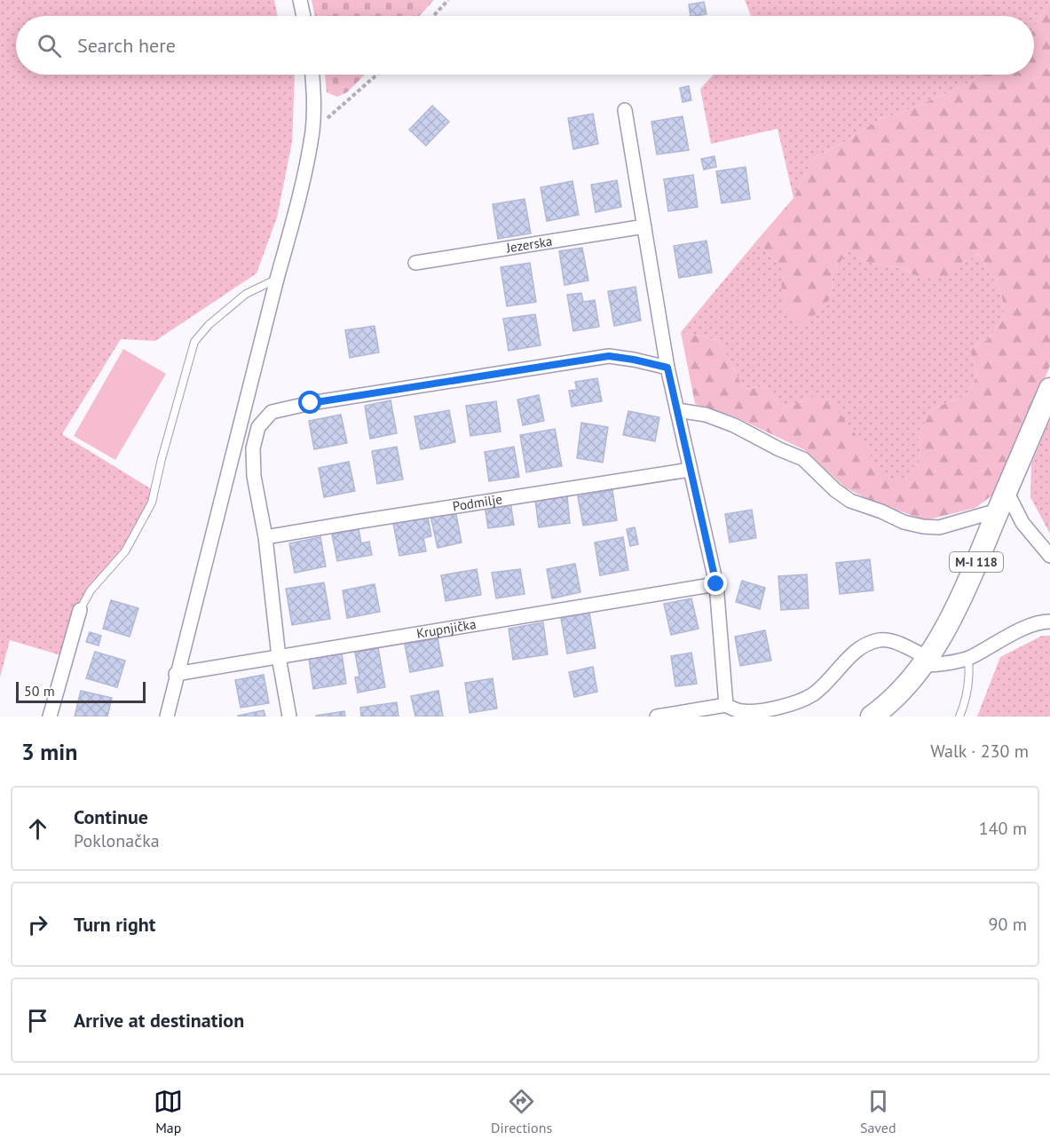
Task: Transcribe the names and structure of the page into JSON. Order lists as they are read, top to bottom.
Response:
{
  "streets": {
    "main road": ["M-I 118"],
    "street": ["Jezerska", "Podmilje", "Krupnjička"]
  },
  "scale_bar": "50 m",
  "page": {
    "search": "Search here",
    "scale": "50 m",
    "heading": ["3 min", "Walk · 230 m"],
    "list": [
      ["Continue", "Poklonačka", "140 m"],
      ["Turn right", "90 m"],
      "Arrive at destination"
    ],
    "nav": ["Map", "Directions", "Saved"]
  }
}
